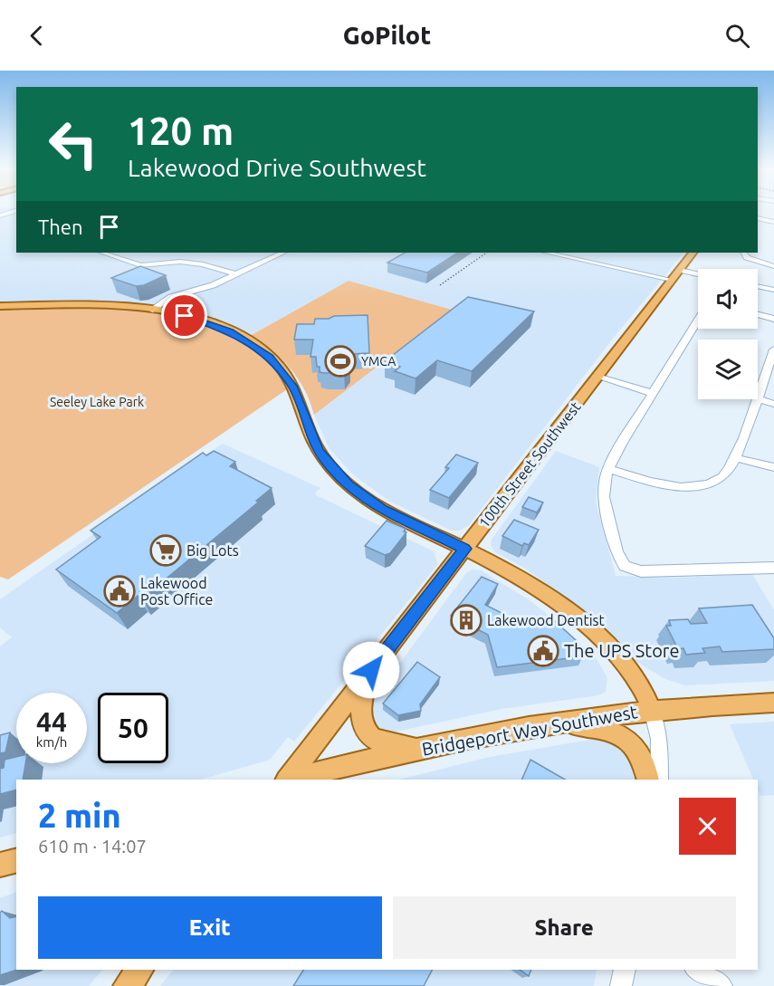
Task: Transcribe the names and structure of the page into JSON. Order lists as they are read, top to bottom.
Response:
{
  "streets": {
    "main road": ["100th Street Southwest", "Bridgeport Way Southwest"]
  },
  "parks": ["Seeley Lake Park"],
  "places": {
    "sports": ["YMCA"],
    "supermarket": ["Big Lots"],
    "public building": ["Lakewood Post Office", "The UPS Store"],
    "building": ["Lakewood Dentist"]
  },
  "page": {
    "header": "GoPilot",
    "turn": ["120 m", "Lakewood Drive Southwest"],
    "then": "Then",
    "speed": "44 km/h",
    "limit": "50",
    "heading": ["2 min", "610 m · 14:07"],
    "buttons": ["Exit", "Share"]
  }
}
